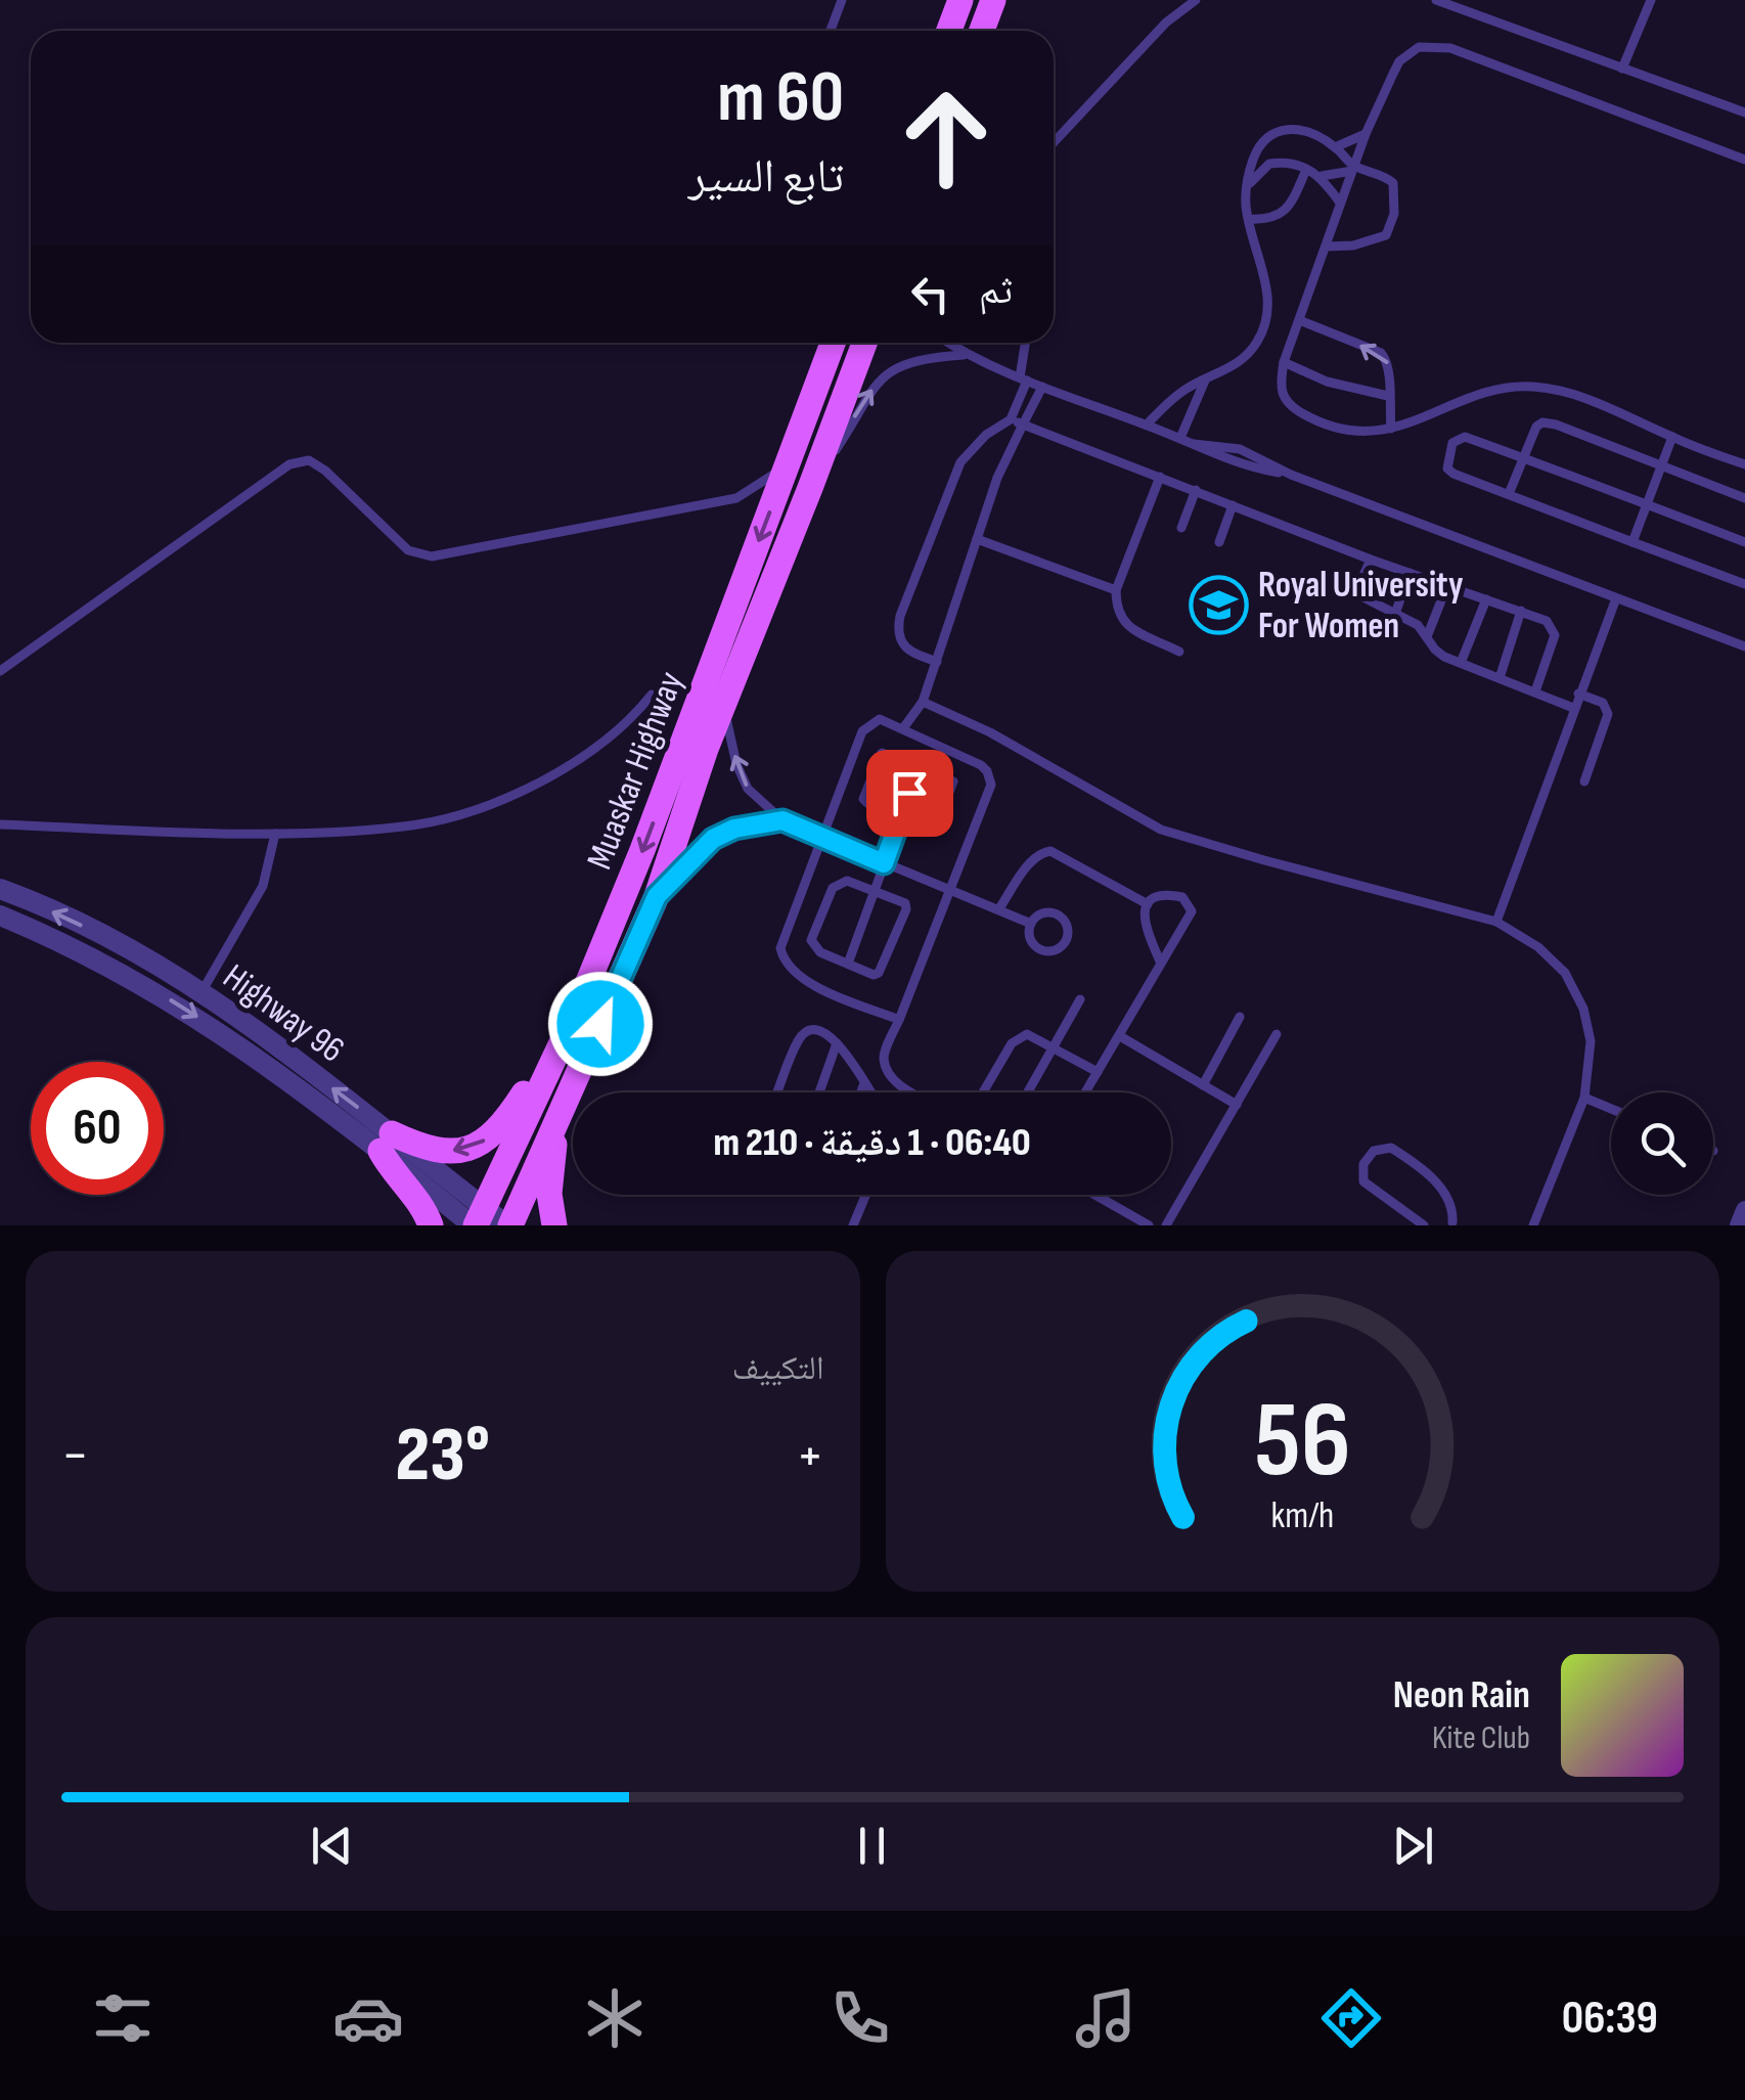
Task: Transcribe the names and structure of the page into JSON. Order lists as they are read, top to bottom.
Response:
{
  "streets": {
    "main road": ["Muaskar Highway"],
    "street": ["Highway 96"]
  },
  "crossings": [
    ["Muaskar Highway", "Highway 96"]
  ],
  "places": {
    "school or university": ["Royal University For Women"]
  },
  "page": {
    "turn": ["60 m", "تابع السير"],
    "then": "ثم",
    "limit": "60",
    "trip": "06:40 · 1 دقيقة · 210 m",
    "tile": "التكييف",
    "heat": ["−", "23°", "+"],
    "song": ["Neon Rain", "Kite Club"],
    "tabs": "06:39",
    "gauge": ["56", "km/h"]
  }
}
